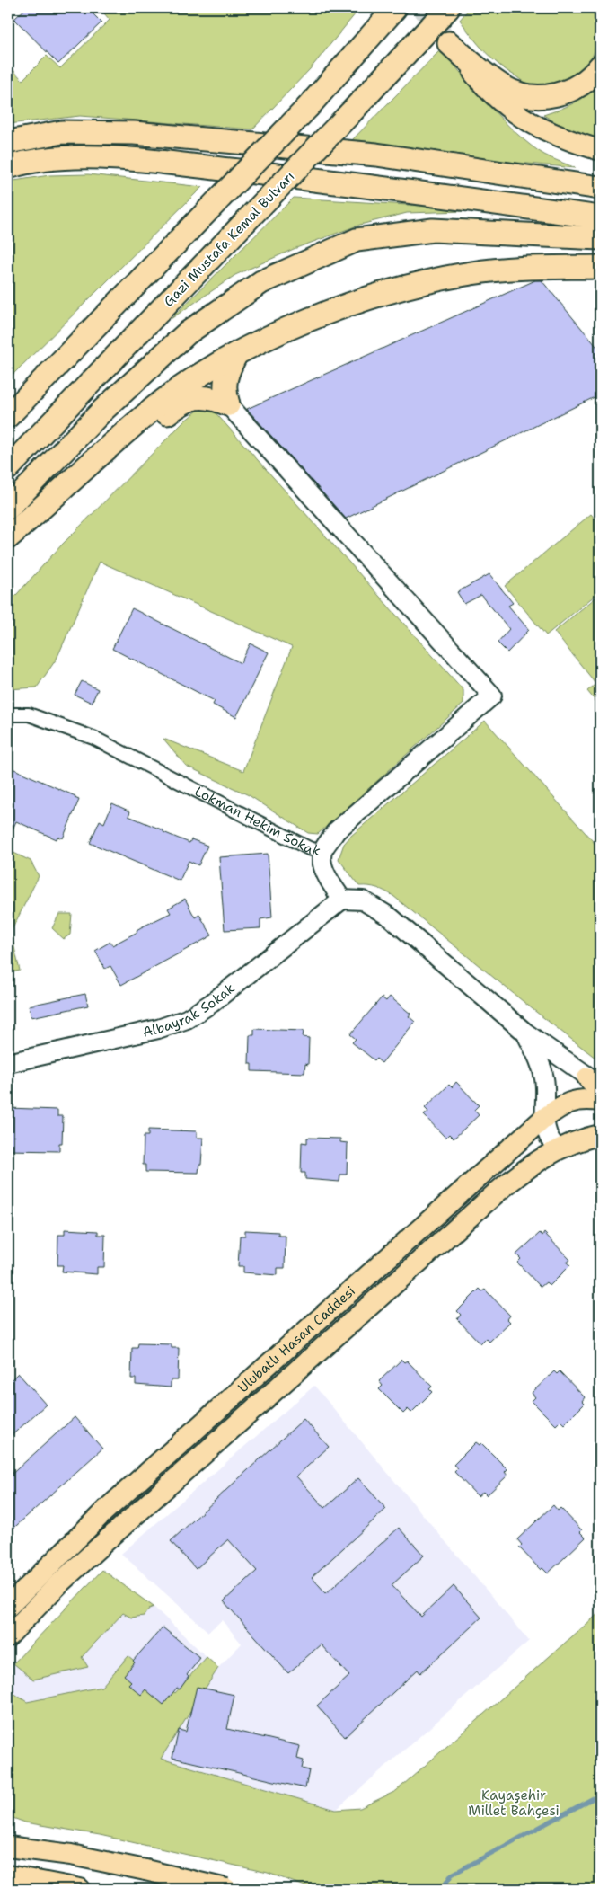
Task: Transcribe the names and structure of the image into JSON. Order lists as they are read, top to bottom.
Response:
{
  "streets": {
    "highway": ["Gazi Mustafa Kemal Bulvarı"],
    "main road": ["Lokman Hekim Sokak", "Albayrak Sokak", "Ulubatlı Hasan Caddesi"]
  },
  "crossings": [
    ["Lokman Hekim Sokak", "Albayrak Sokak"]
  ],
  "parks": ["Kayaşehir Millet Bahçesi"]
}
